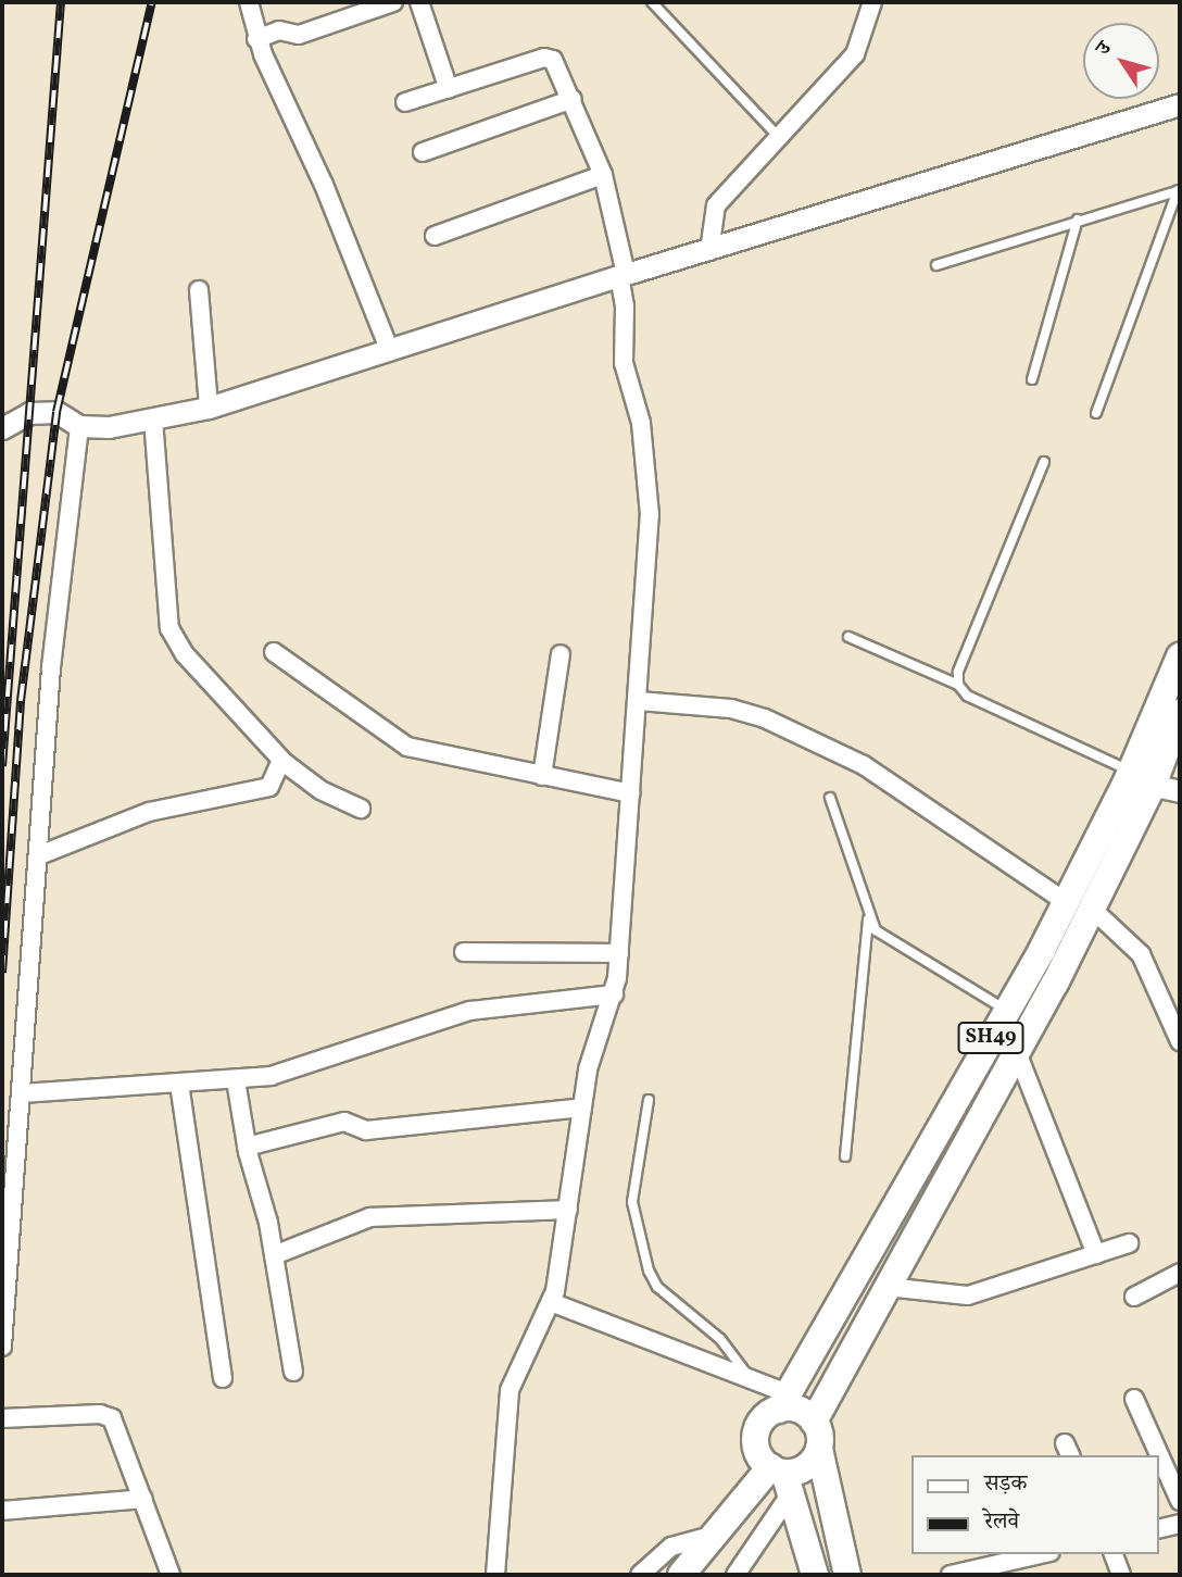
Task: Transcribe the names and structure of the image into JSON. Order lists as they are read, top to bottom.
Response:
{
  "streets": {
    "main road": ["SH49"]
  },
  "legend": ["सड़क", "रेलवे"],
  "north": "top left"
}
